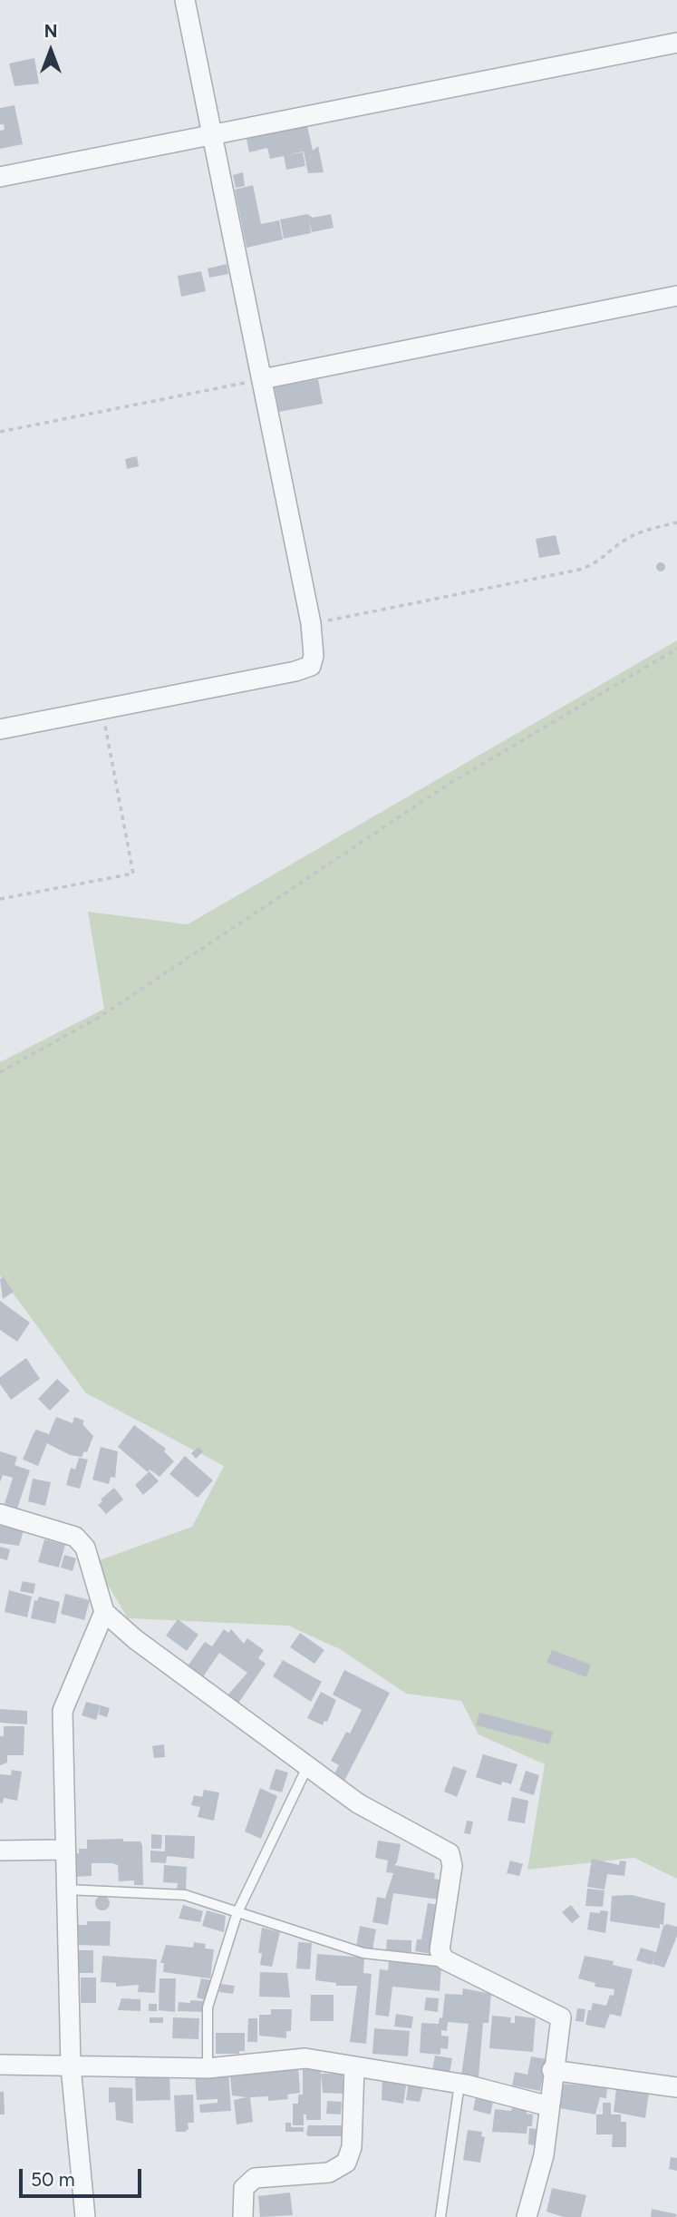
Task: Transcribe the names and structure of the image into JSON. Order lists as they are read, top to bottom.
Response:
{
  "scale_bar": "50 m",
  "north": "top"
}
